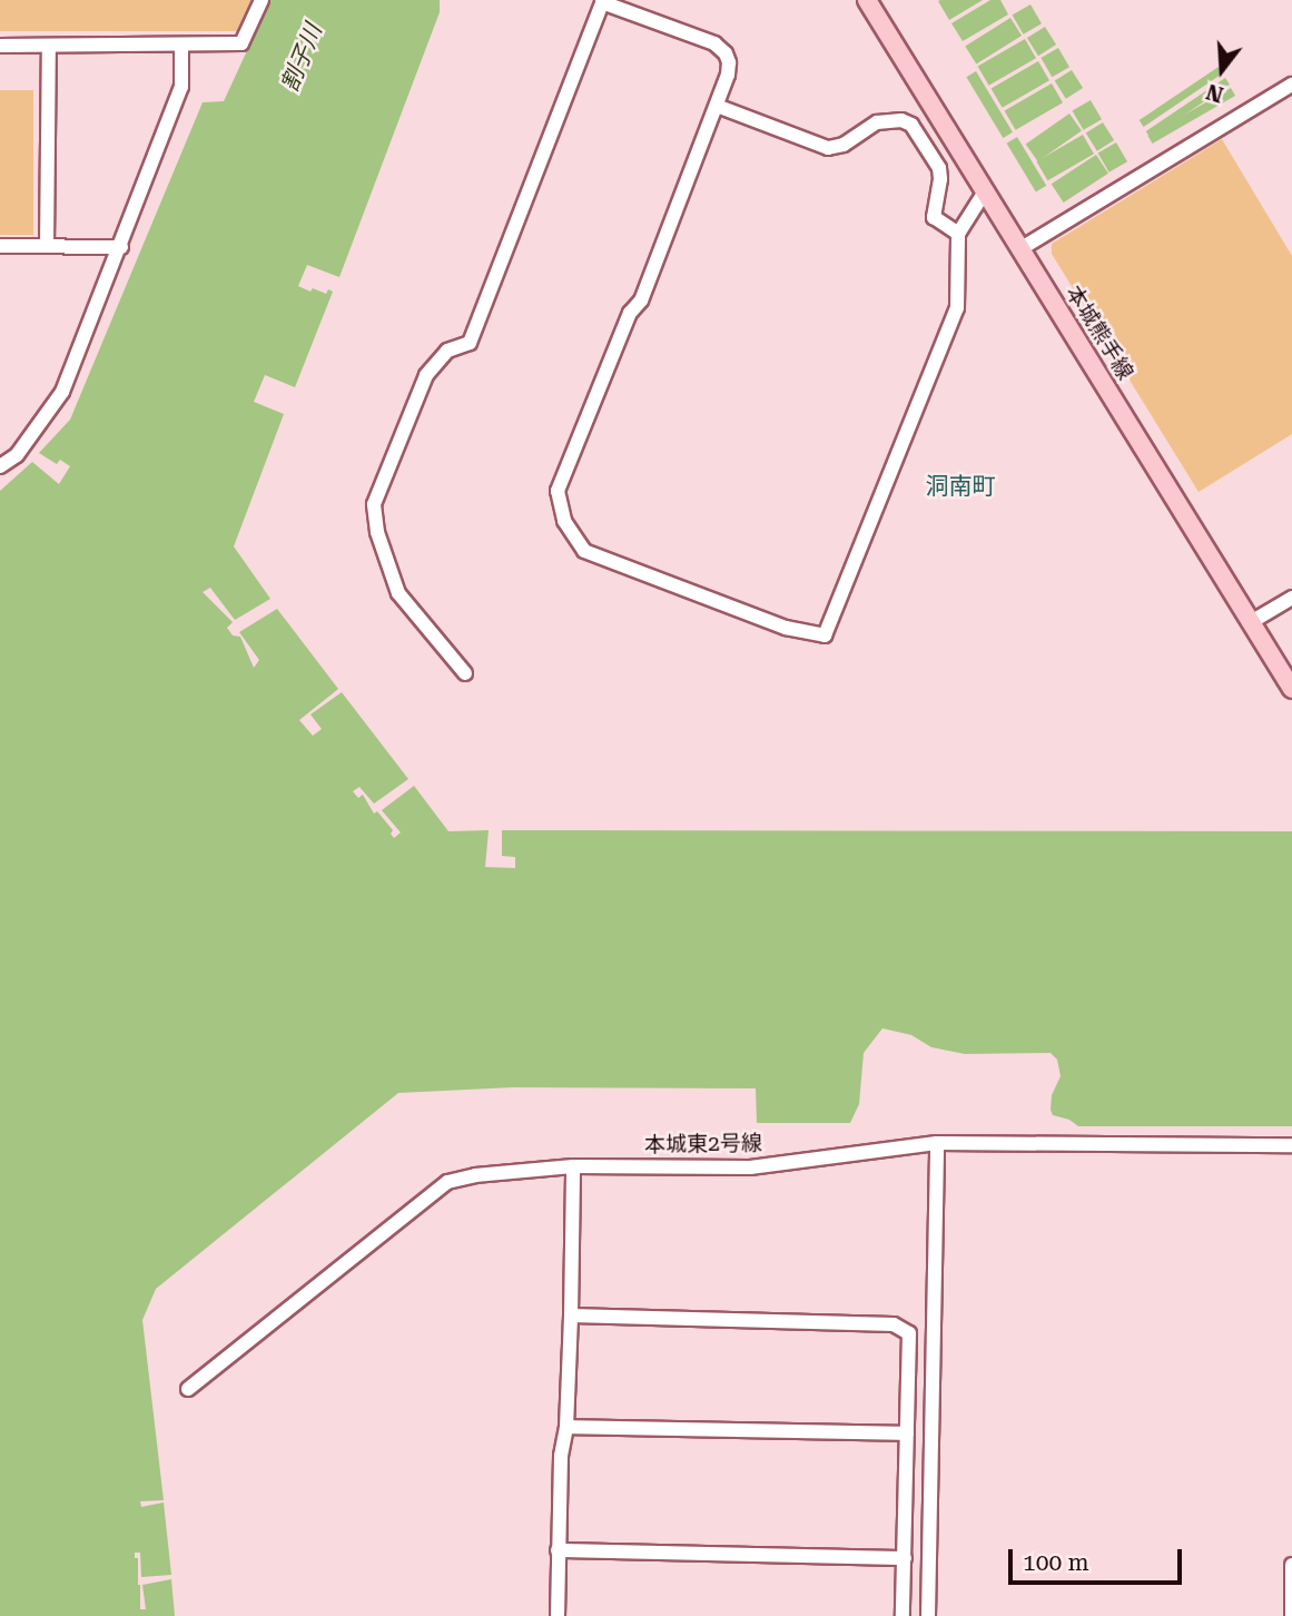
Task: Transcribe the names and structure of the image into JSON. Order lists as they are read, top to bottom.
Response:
{
  "streets": {
    "main road": ["本城熊手線"],
    "street": ["本城東2号線"]
  },
  "districts": ["洞南町"],
  "water": ["割子川"],
  "scale_bar": "100 m",
  "north": "bottom"
}
